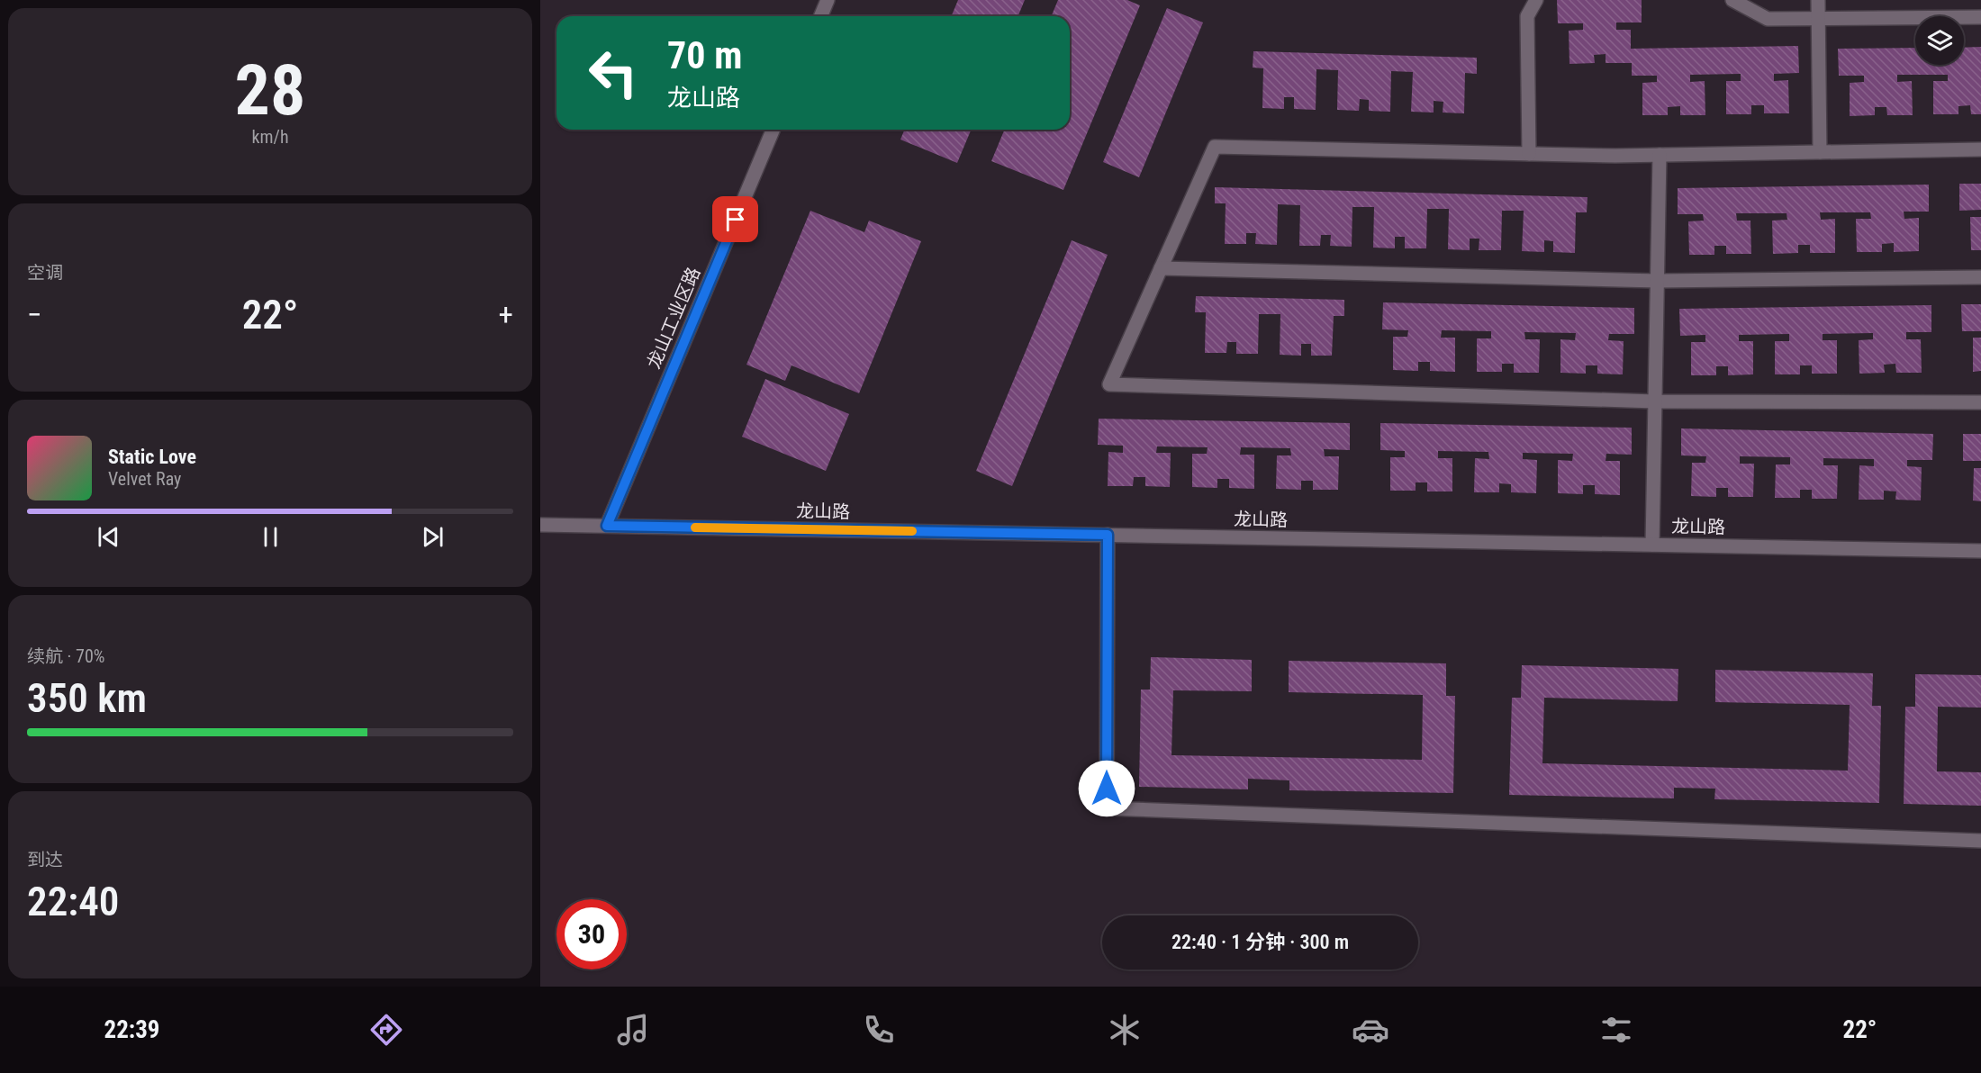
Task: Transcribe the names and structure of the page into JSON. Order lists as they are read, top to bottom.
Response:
{
  "streets": {
    "street": ["龙山工业区路", "龙山路"]
  },
  "crossings": [
    ["龙山工业区路", "龙山路"]
  ],
  "page": {
    "tile": [
      ["28", "km/h"],
      "空调",
      ["续航 · 70%", "350 km"],
      ["到达", "22:40"]
    ],
    "turn": ["70 m", "龙山路"],
    "heat": ["−", "22°", "+"],
    "song": ["Static Love", "Velvet Ray"],
    "limit": "30",
    "trip": "22:40 · 1 分钟 · 300 m",
    "tabs": ["22:39", "22°"]
  }
}
